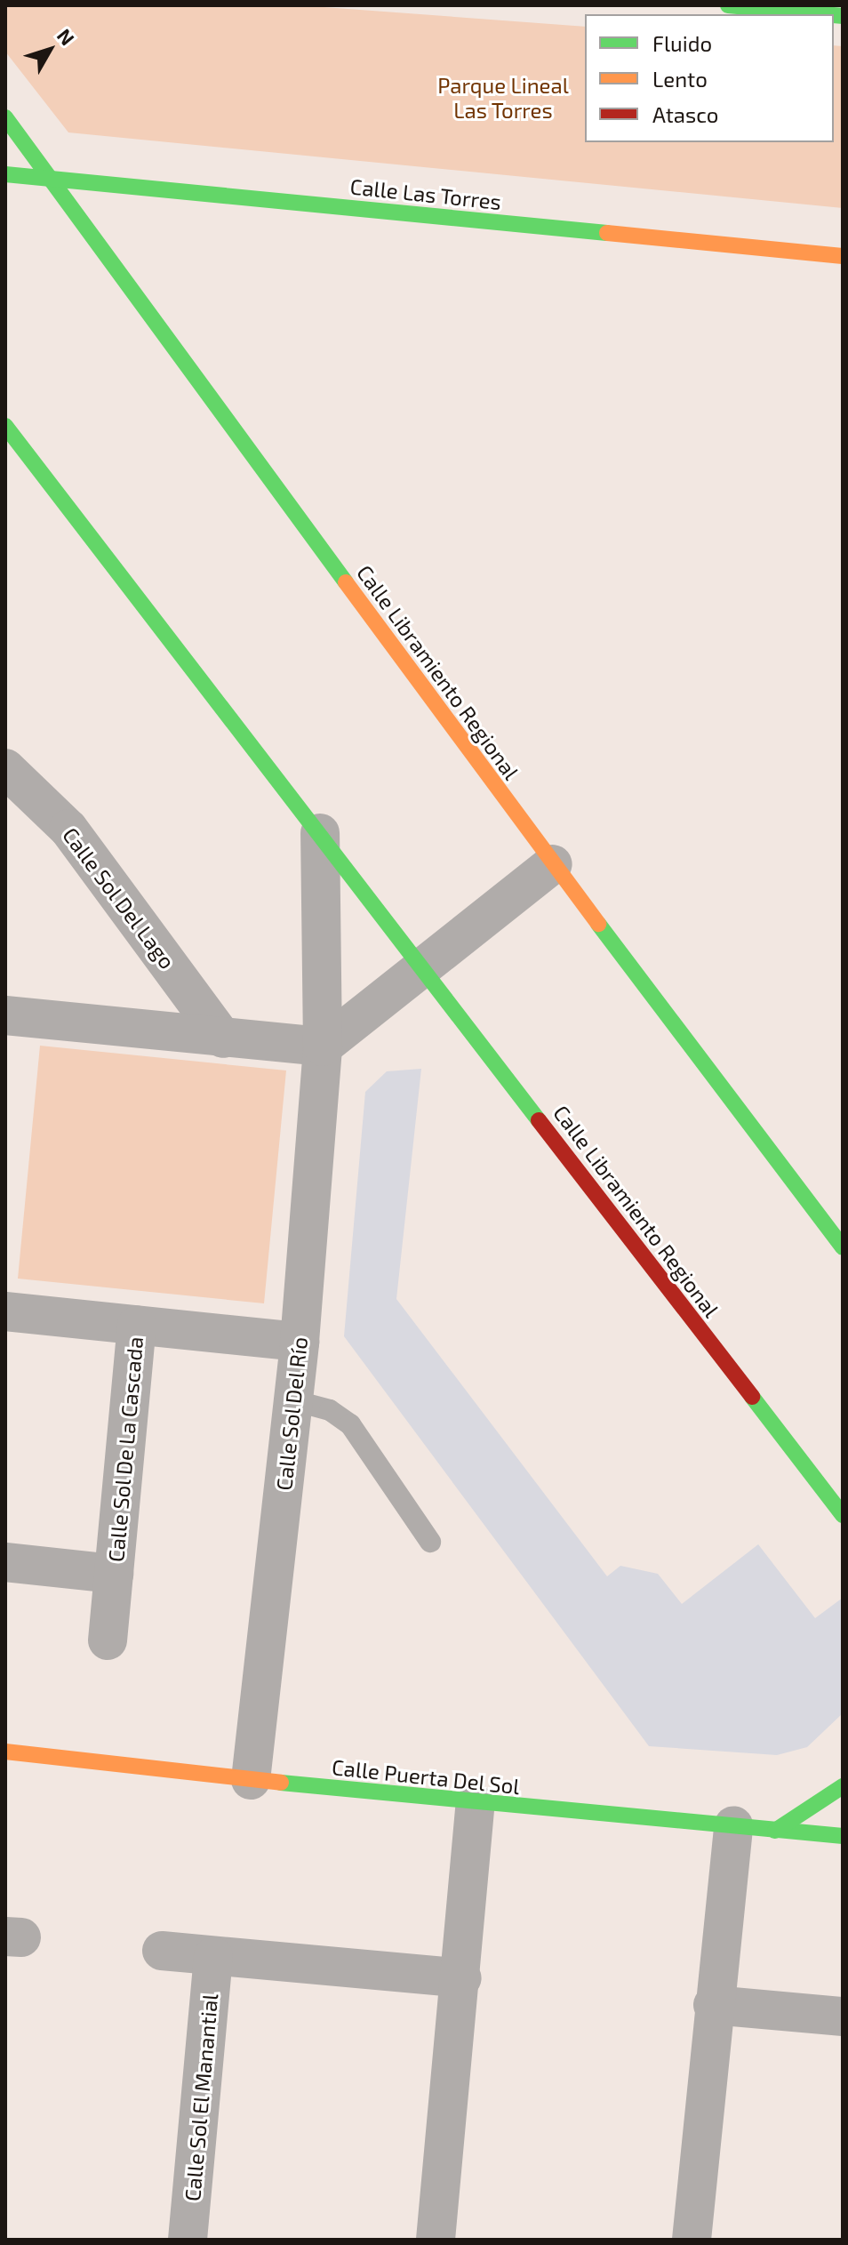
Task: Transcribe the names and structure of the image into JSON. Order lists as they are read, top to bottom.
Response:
{
  "streets": {
    "street": [
      "Calle Las Torres",
      "Calle Libramiento Regional",
      "Calle Sol Del Lago",
      "Calle Sol Del Río",
      "Calle Sol De La Cascada",
      "Calle Puerta Del Sol",
      "Calle Sol El Manantial"
    ]
  },
  "crossings": [
    ["Calle Las Torres", "Calle Libramiento Regional"],
    ["Calle Libramiento Regional", "Calle Sol Del Río"],
    ["Calle Sol Del Río", "Calle Sol De La Cascada"],
    ["Calle Sol Del Río", "Calle Puerta Del Sol"]
  ],
  "parks": ["Parque Lineal Las Torres"],
  "legend": ["Fluido", "Lento", "Atasco"],
  "north": "top right"
}
